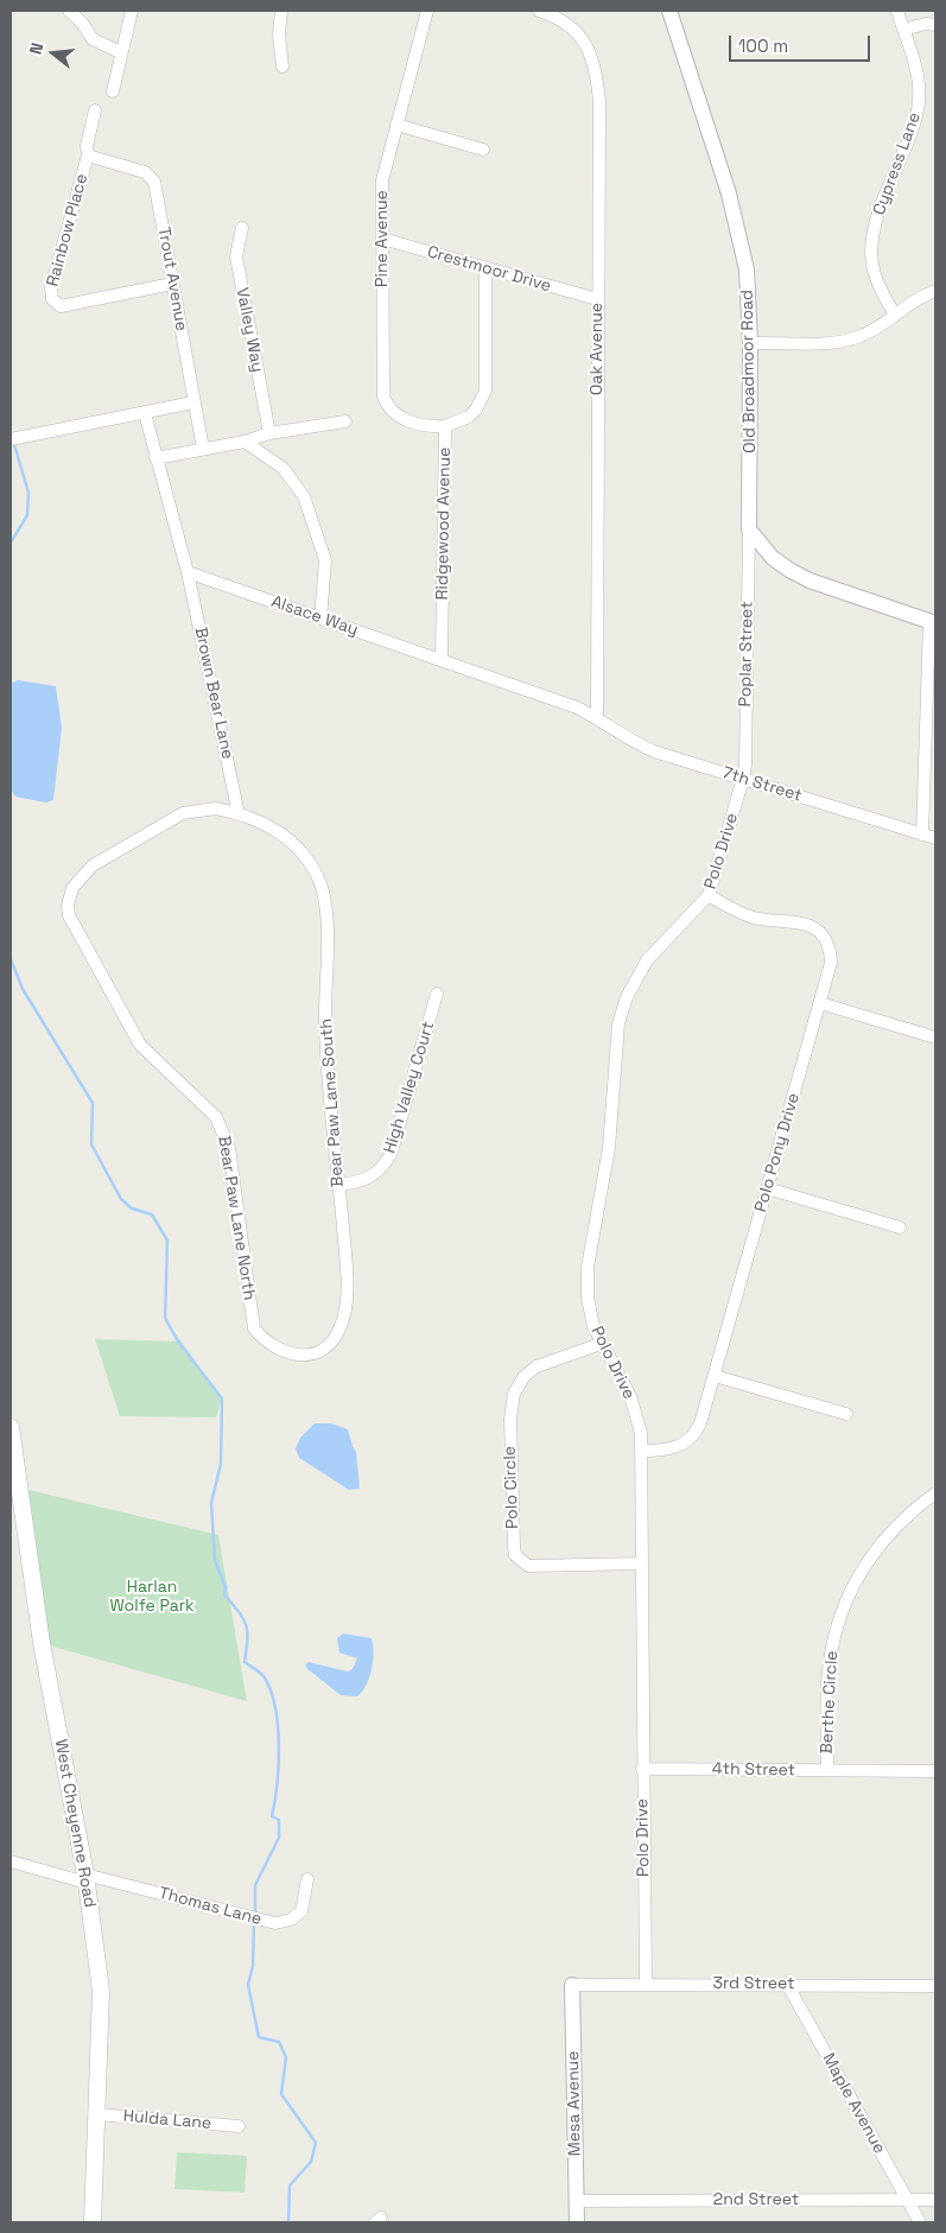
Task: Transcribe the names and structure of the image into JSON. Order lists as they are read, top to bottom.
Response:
{
  "streets": {
    "main road": ["West Cheyenne Road"],
    "street": [
      "Cypress Lane",
      "Rainbow Place",
      "Pine Avenue",
      "Crestmoor Drive",
      "Trout Avenue",
      "Valley Way",
      "Oak Avenue",
      "Old Broadmoor Road",
      "Ridgewood Avenue",
      "Alsace Way",
      "Poplar Street",
      "Brown Bear Lane",
      "7th Street",
      "Polo Drive",
      "High Valley Court",
      "Bear Paw Lane South",
      "Polo Pony Drive",
      "Bear Paw Lane North",
      "Polo Circle",
      "Berthe Circle",
      "4th Street",
      "Thomas Lane",
      "3rd Street",
      "Mesa Avenue",
      "Maple Avenue",
      "Hulda Lane",
      "2nd Street"
    ]
  },
  "crossings": [
    ["Rainbow Place", "Trout Avenue"],
    ["Pine Avenue", "Crestmoor Drive"],
    ["Pine Avenue", "Ridgewood Avenue"],
    ["Crestmoor Drive", "Oak Avenue"],
    ["Crestmoor Drive", "Ridgewood Avenue"],
    ["Oak Avenue", "Alsace Way"],
    ["Oak Avenue", "7th Street"],
    ["Old Broadmoor Road", "Poplar Street"],
    ["Ridgewood Avenue", "Alsace Way"],
    ["Alsace Way", "Brown Bear Lane"],
    ["Alsace Way", "7th Street"],
    ["Poplar Street", "7th Street"],
    ["Poplar Street", "Polo Drive"],
    ["Brown Bear Lane", "Bear Paw Lane South"],
    ["Brown Bear Lane", "Bear Paw Lane North"],
    ["7th Street", "Polo Drive"],
    ["Polo Drive", "Polo Pony Drive"],
    ["Polo Drive", "Polo Circle"],
    ["Polo Drive", "4th Street"],
    ["Polo Drive", "3rd Street"],
    ["High Valley Court", "Bear Paw Lane South"],
    ["Bear Paw Lane South", "Bear Paw Lane North"],
    ["Berthe Circle", "4th Street"],
    ["West Cheyenne Road", "Thomas Lane"],
    ["West Cheyenne Road", "Hulda Lane"],
    ["3rd Street", "Mesa Avenue"],
    ["3rd Street", "Maple Avenue"],
    ["Mesa Avenue", "2nd Street"],
    ["Maple Avenue", "2nd Street"]
  ],
  "parks": ["Harlan Wolfe Park"],
  "scale_bar": "100 m",
  "north": "left"
}
